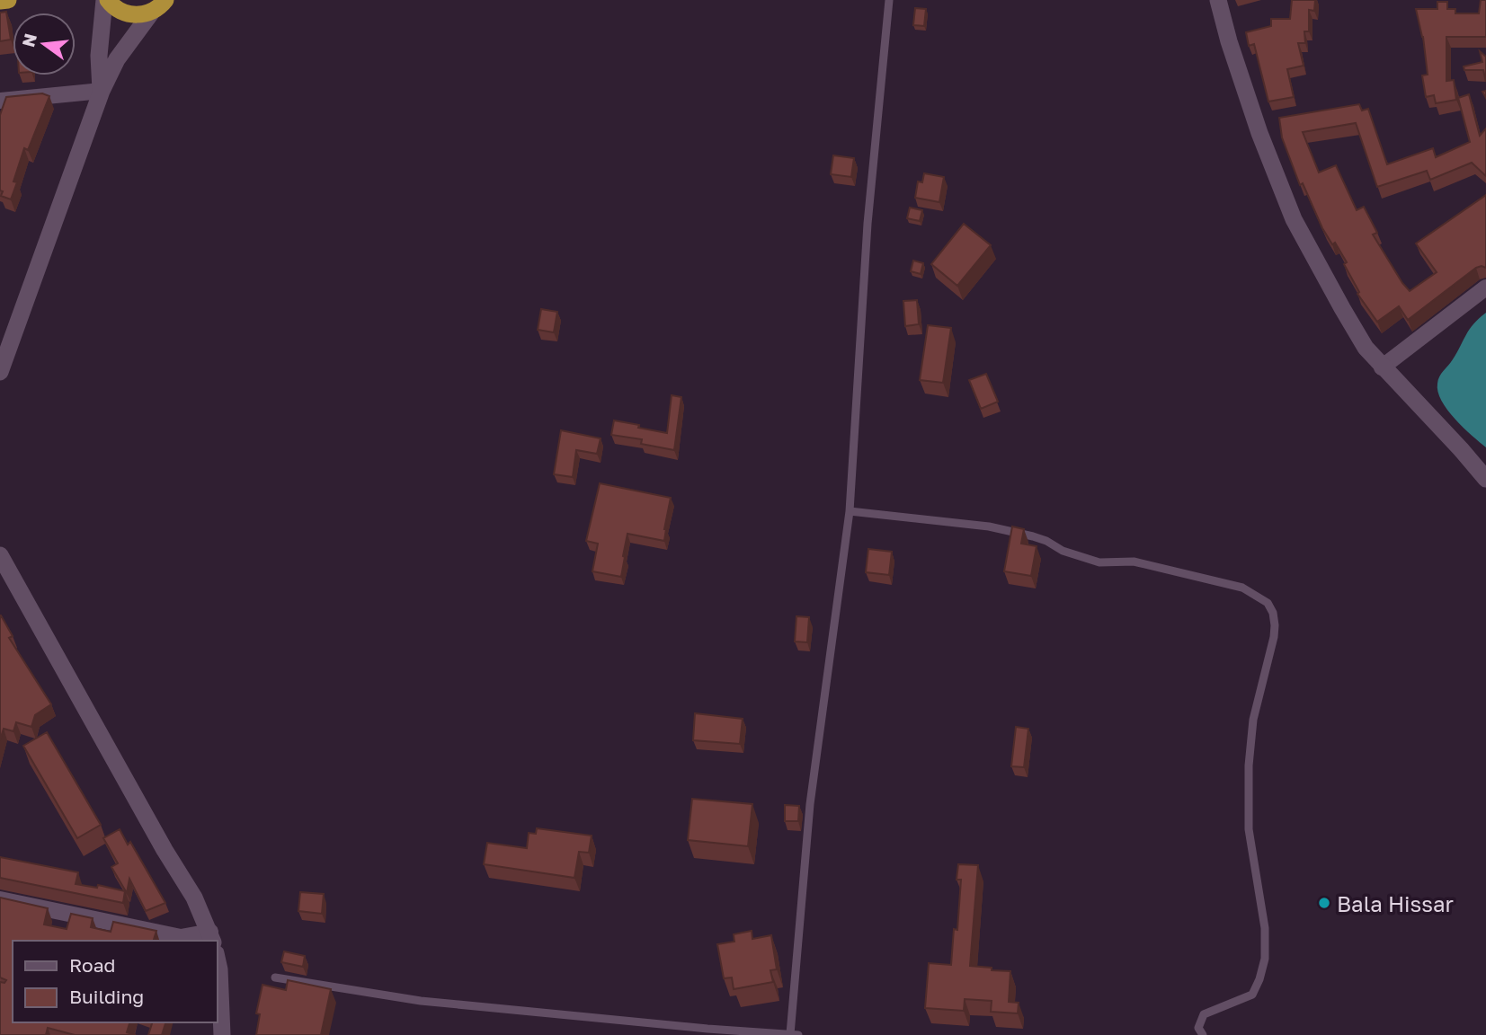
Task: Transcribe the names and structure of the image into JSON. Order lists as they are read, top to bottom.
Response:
{
  "places": ["Bala Hissar"],
  "legend": ["Road", "Building"],
  "north": "left"
}
